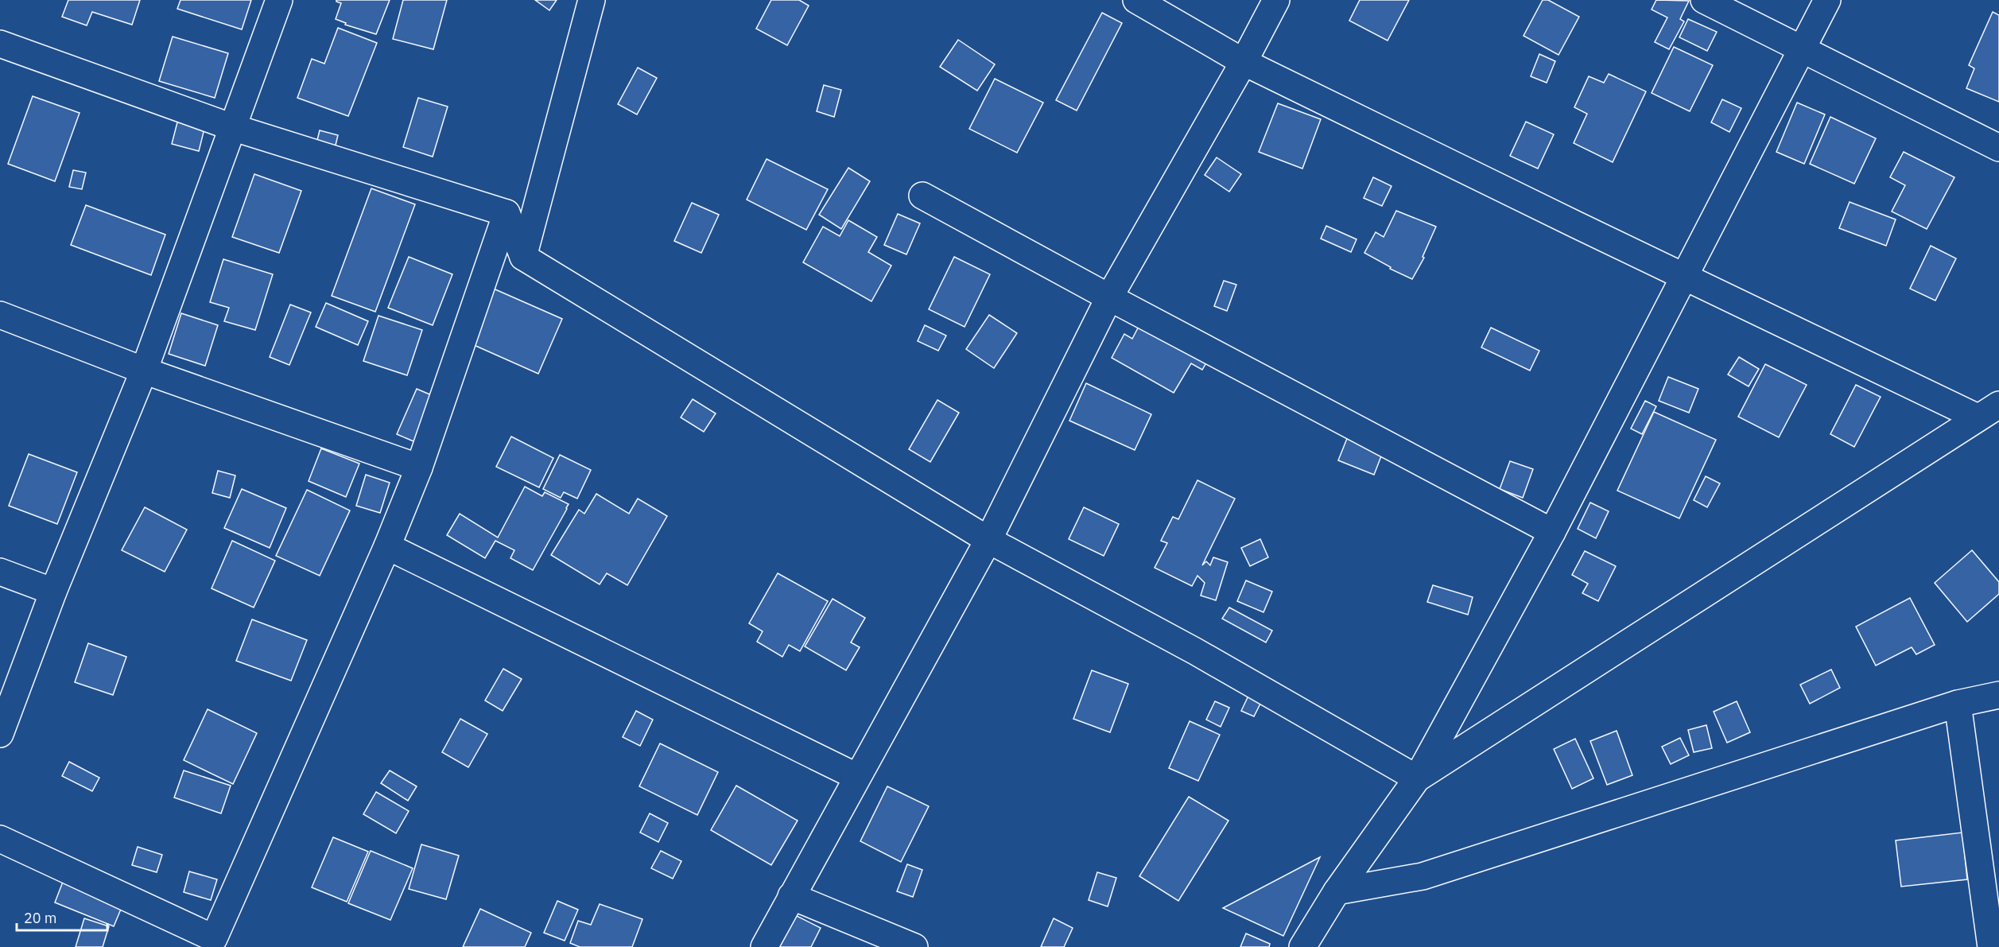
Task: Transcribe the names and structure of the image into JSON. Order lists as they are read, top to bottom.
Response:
{
  "scale_bar": "20 m"
}
